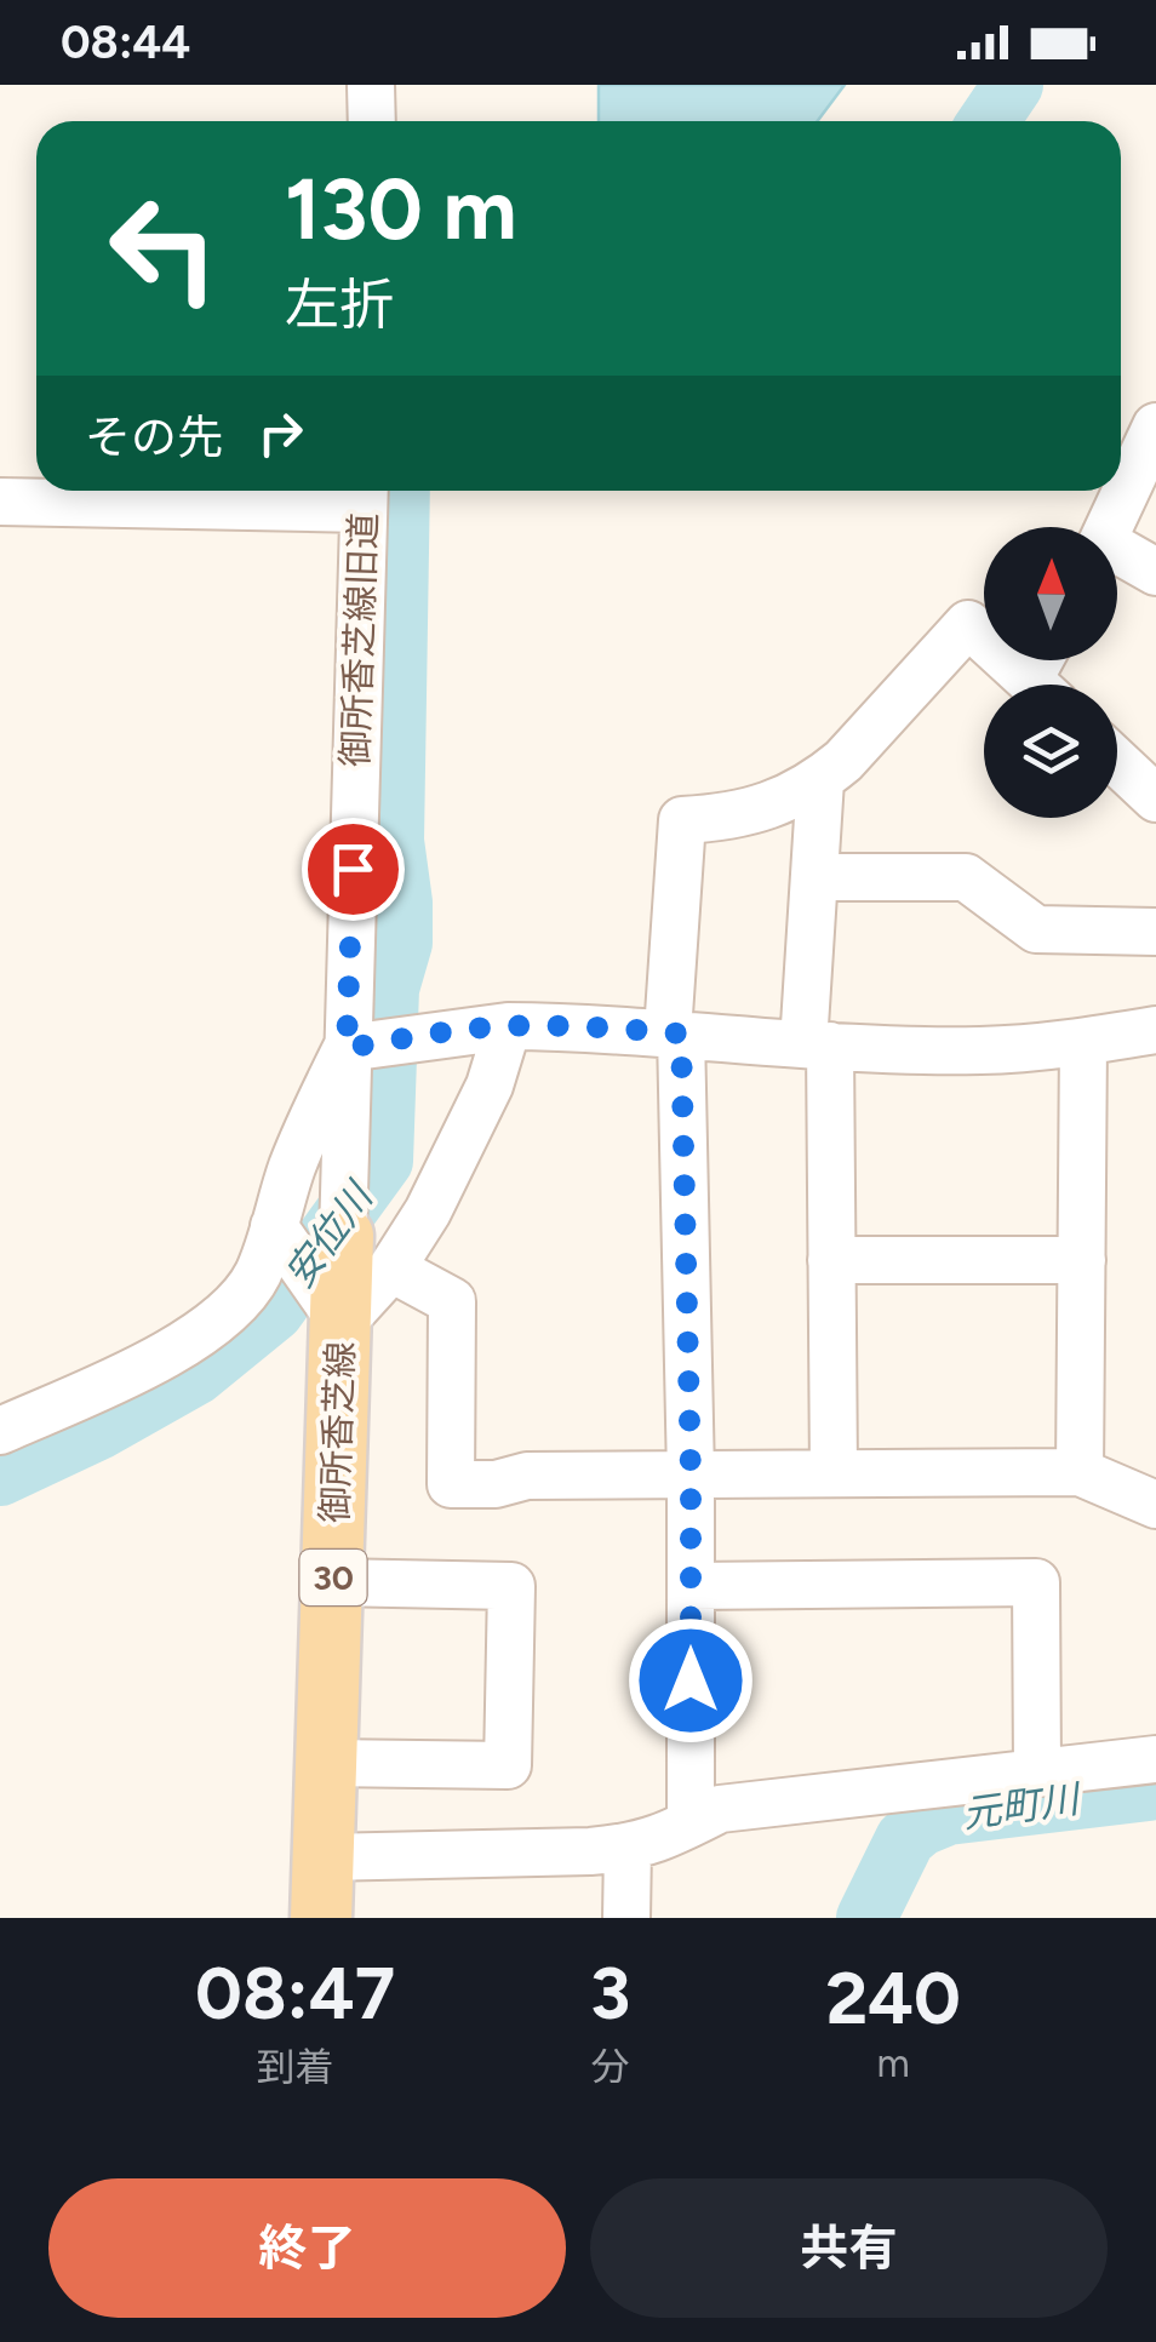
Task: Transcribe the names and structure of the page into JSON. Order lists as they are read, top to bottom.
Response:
{
  "streets": {
    "main road": ["御所香芝線", "30"],
    "street": ["御所香芝線旧道"]
  },
  "crossings": [
    ["御所香芝線旧道", "御所香芝線"]
  ],
  "water": ["安位川", "元町川"],
  "north": "top",
  "page": {
    "status": "08:44",
    "turn": ["130 m", "左折"],
    "then": "その先",
    "eta": [
      "08:47",
      "到着",
      "3",
      "分",
      "240",
      "m"
    ],
    "buttons": ["終了", "共有"]
  }
}
